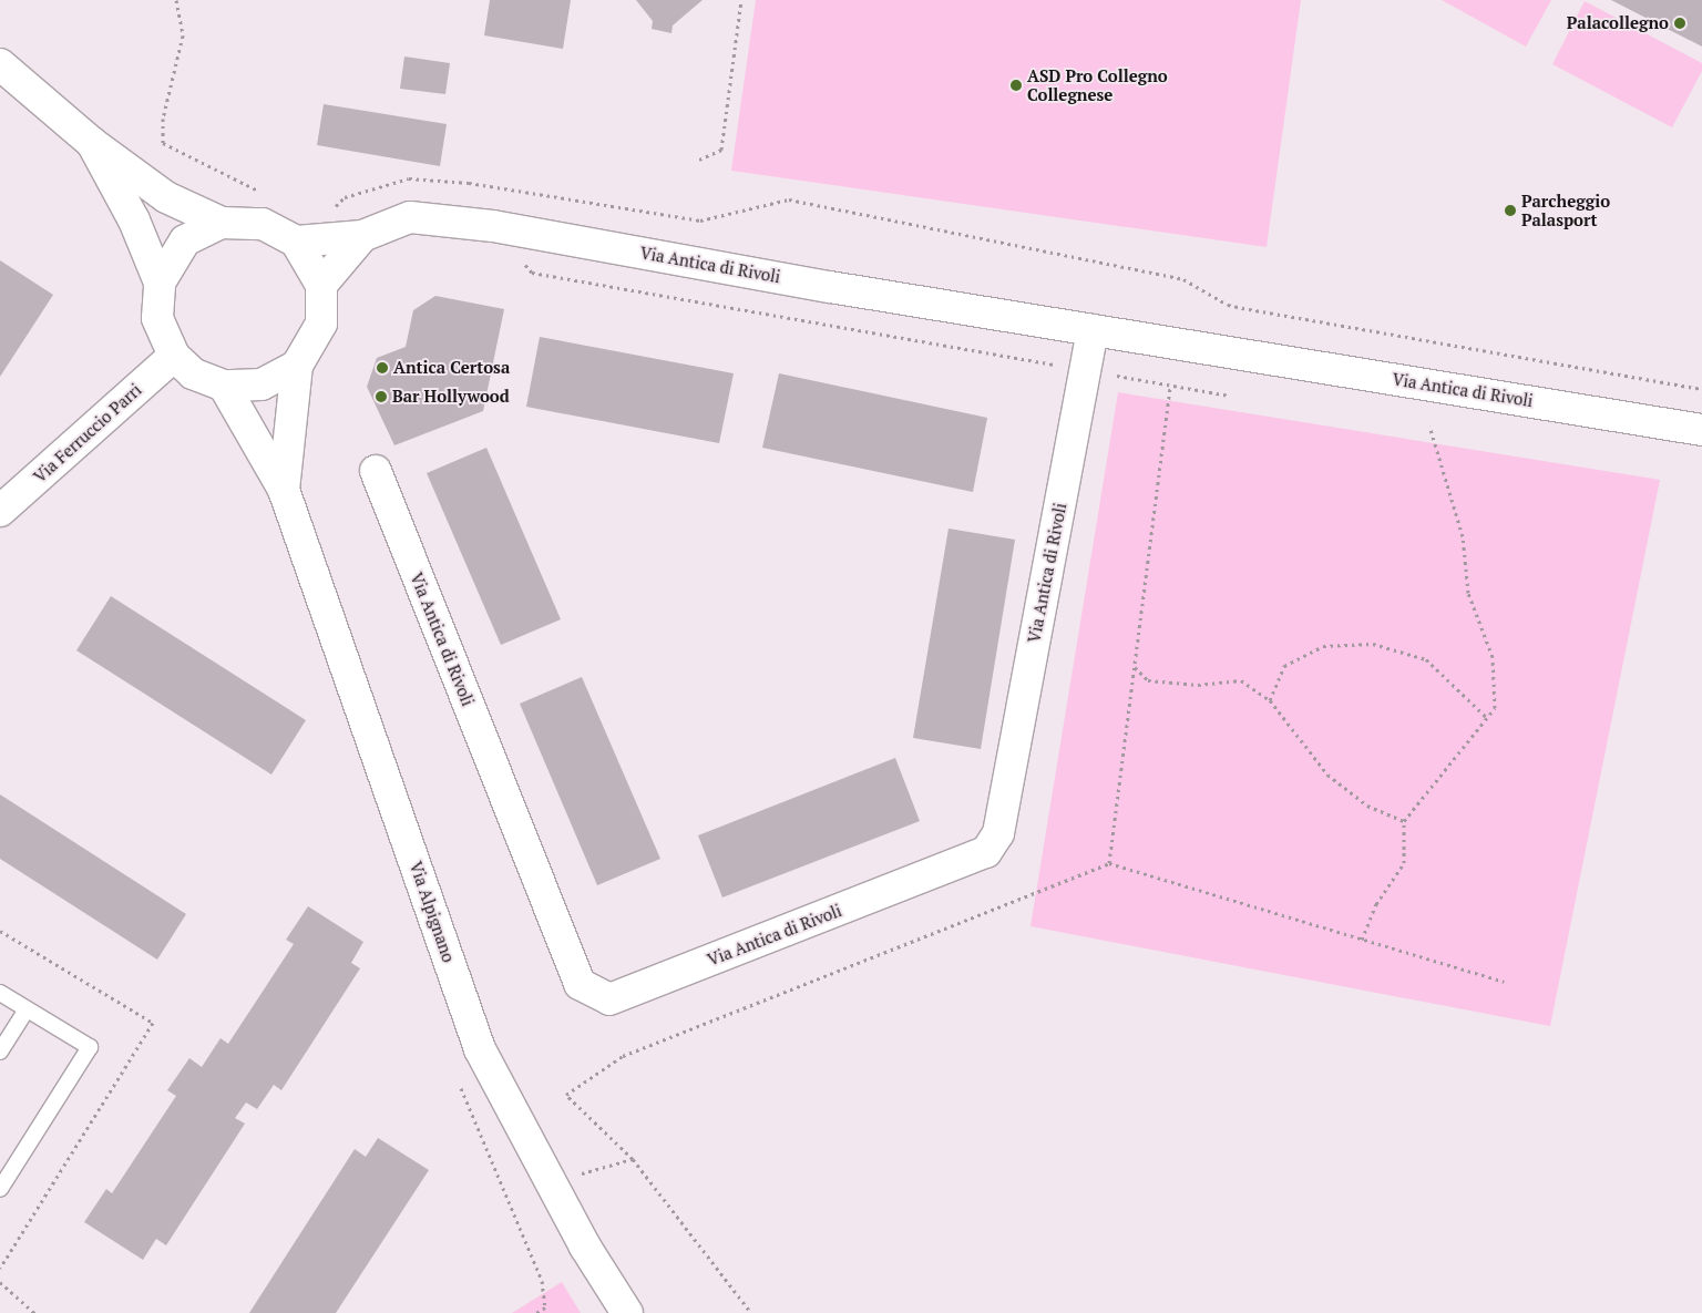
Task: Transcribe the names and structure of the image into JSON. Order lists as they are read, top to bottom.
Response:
{
  "streets": {
    "street": ["Via Antica di Rivoli", "Via Ferruccio Parri", "Via Alpignano"]
  },
  "places": [
    "Palacollegno",
    "ASD Pro Collegno Collegnese",
    "Parcheggio Palasport",
    "Antica Certosa",
    "Bar Hollywood"
  ]
}
